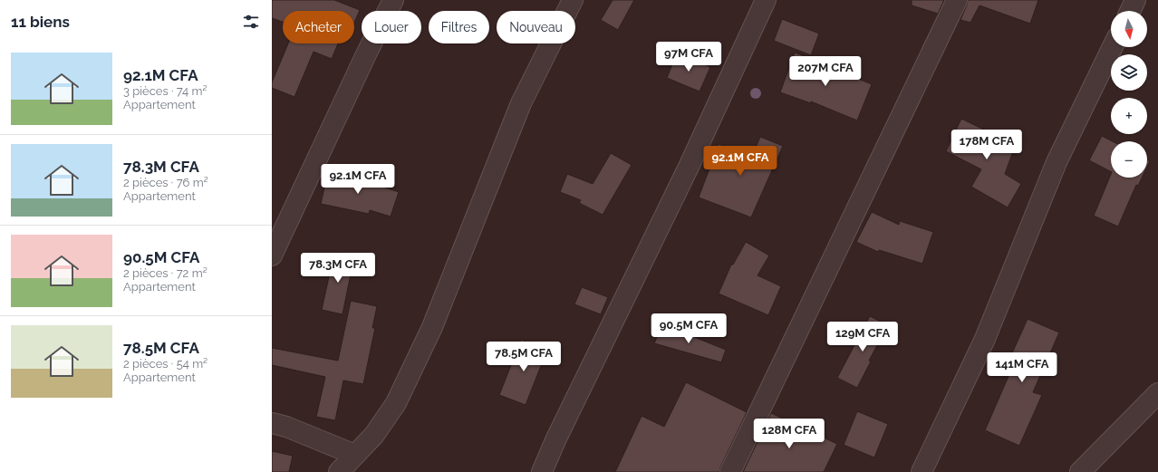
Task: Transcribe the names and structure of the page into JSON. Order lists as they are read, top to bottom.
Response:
{
  "north": "bottom",
  "page": {
    "heading": "11 biens",
    "map_buttons": ["+", "−"],
    "chip": [
      "Acheter",
      "Louer",
      "Filtres",
      "Nouveau"
    ],
    "price": [
      "97M CFA",
      "207M CFA",
      "178M CFA",
      "92.1M CFA",
      "92.1M CFA",
      "78.3M CFA",
      "90.5M CFA",
      "129M CFA",
      "78.5M CFA",
      "141M CFA",
      "128M CFA"
    ],
    "list": [
      {
        "name": "92.1M CFA",
        "note": "3 pièces · 74 m² · Appartement"
      },
      {
        "name": "78.3M CFA",
        "note": "2 pièces · 76 m² · Appartement"
      },
      {
        "name": "90.5M CFA",
        "note": "2 pièces · 72 m² · Appartement"
      },
      {
        "name": "78.5M CFA",
        "note": "2 pièces · 54 m² · Appartement"
      }
    ]
  }
}
